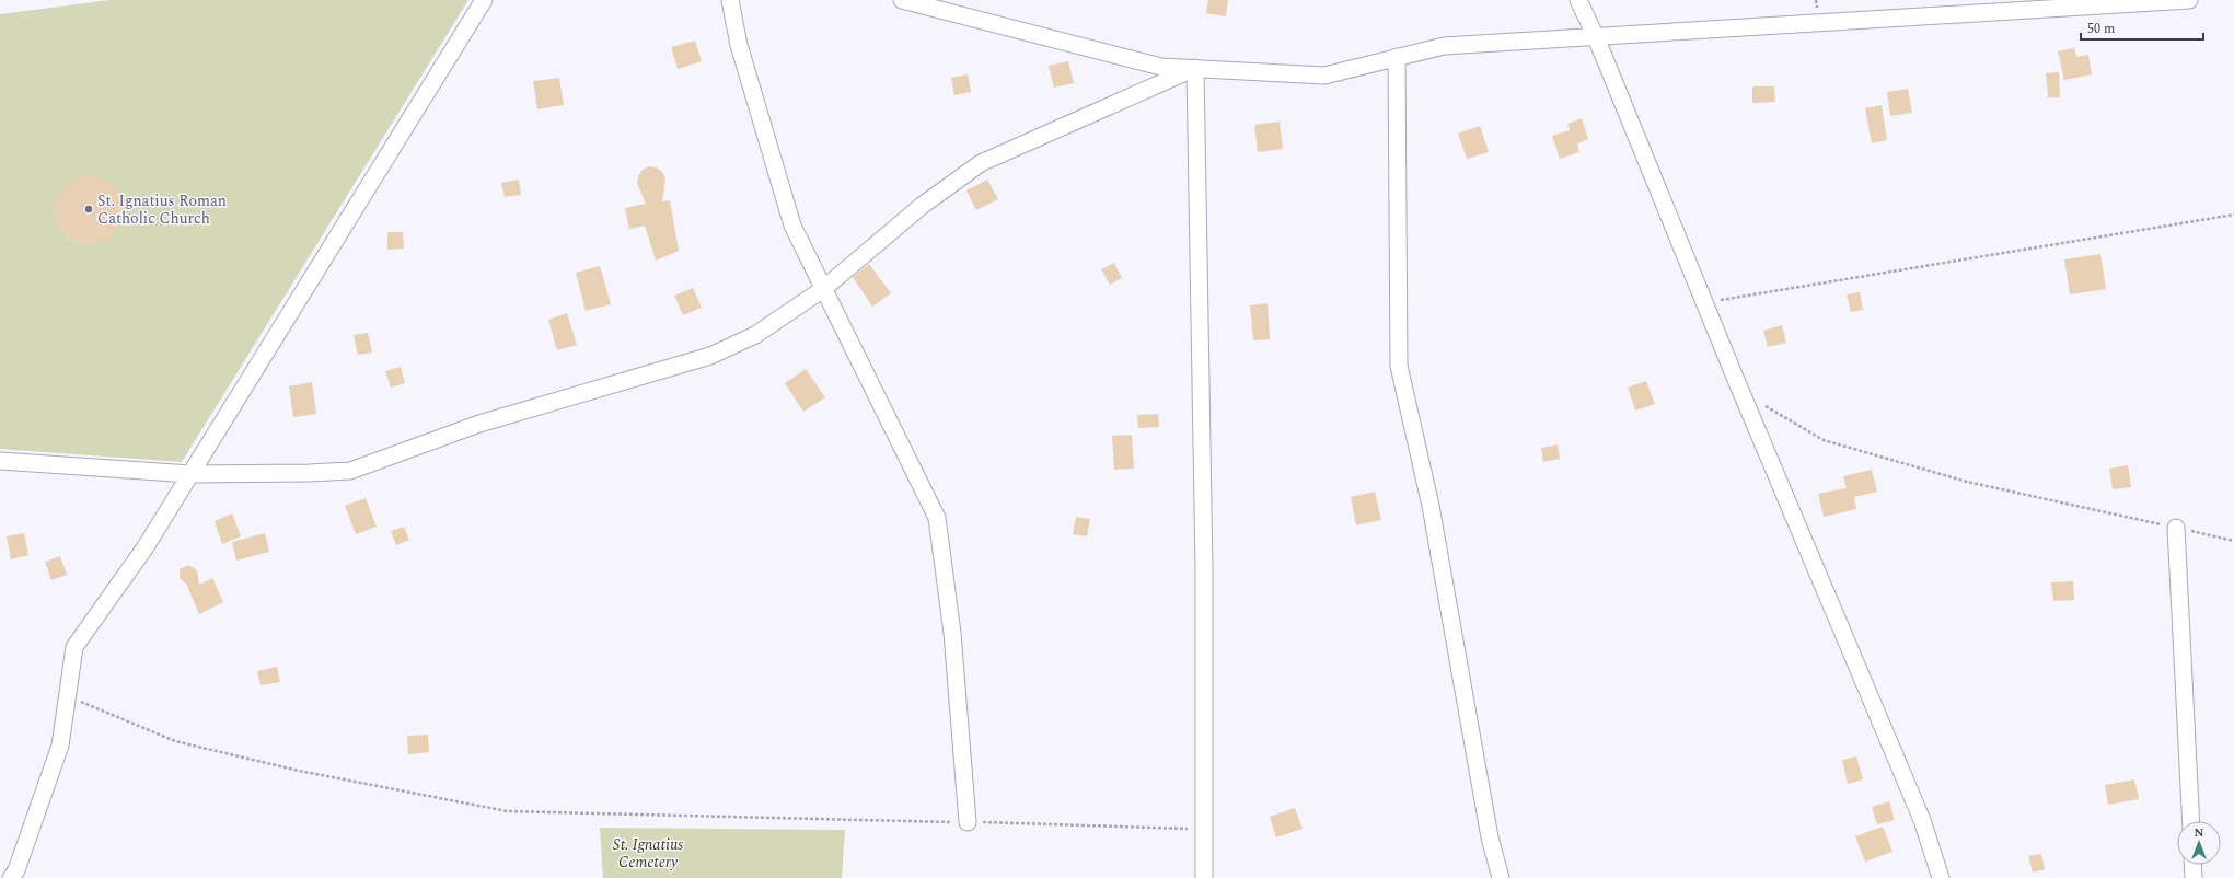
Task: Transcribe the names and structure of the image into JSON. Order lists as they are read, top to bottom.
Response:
{
  "parks": ["St. Ignatius Cemetery"],
  "places": ["St. Ignatius Roman Catholic Church"],
  "scale_bar": "50 m",
  "north": "top"
}
